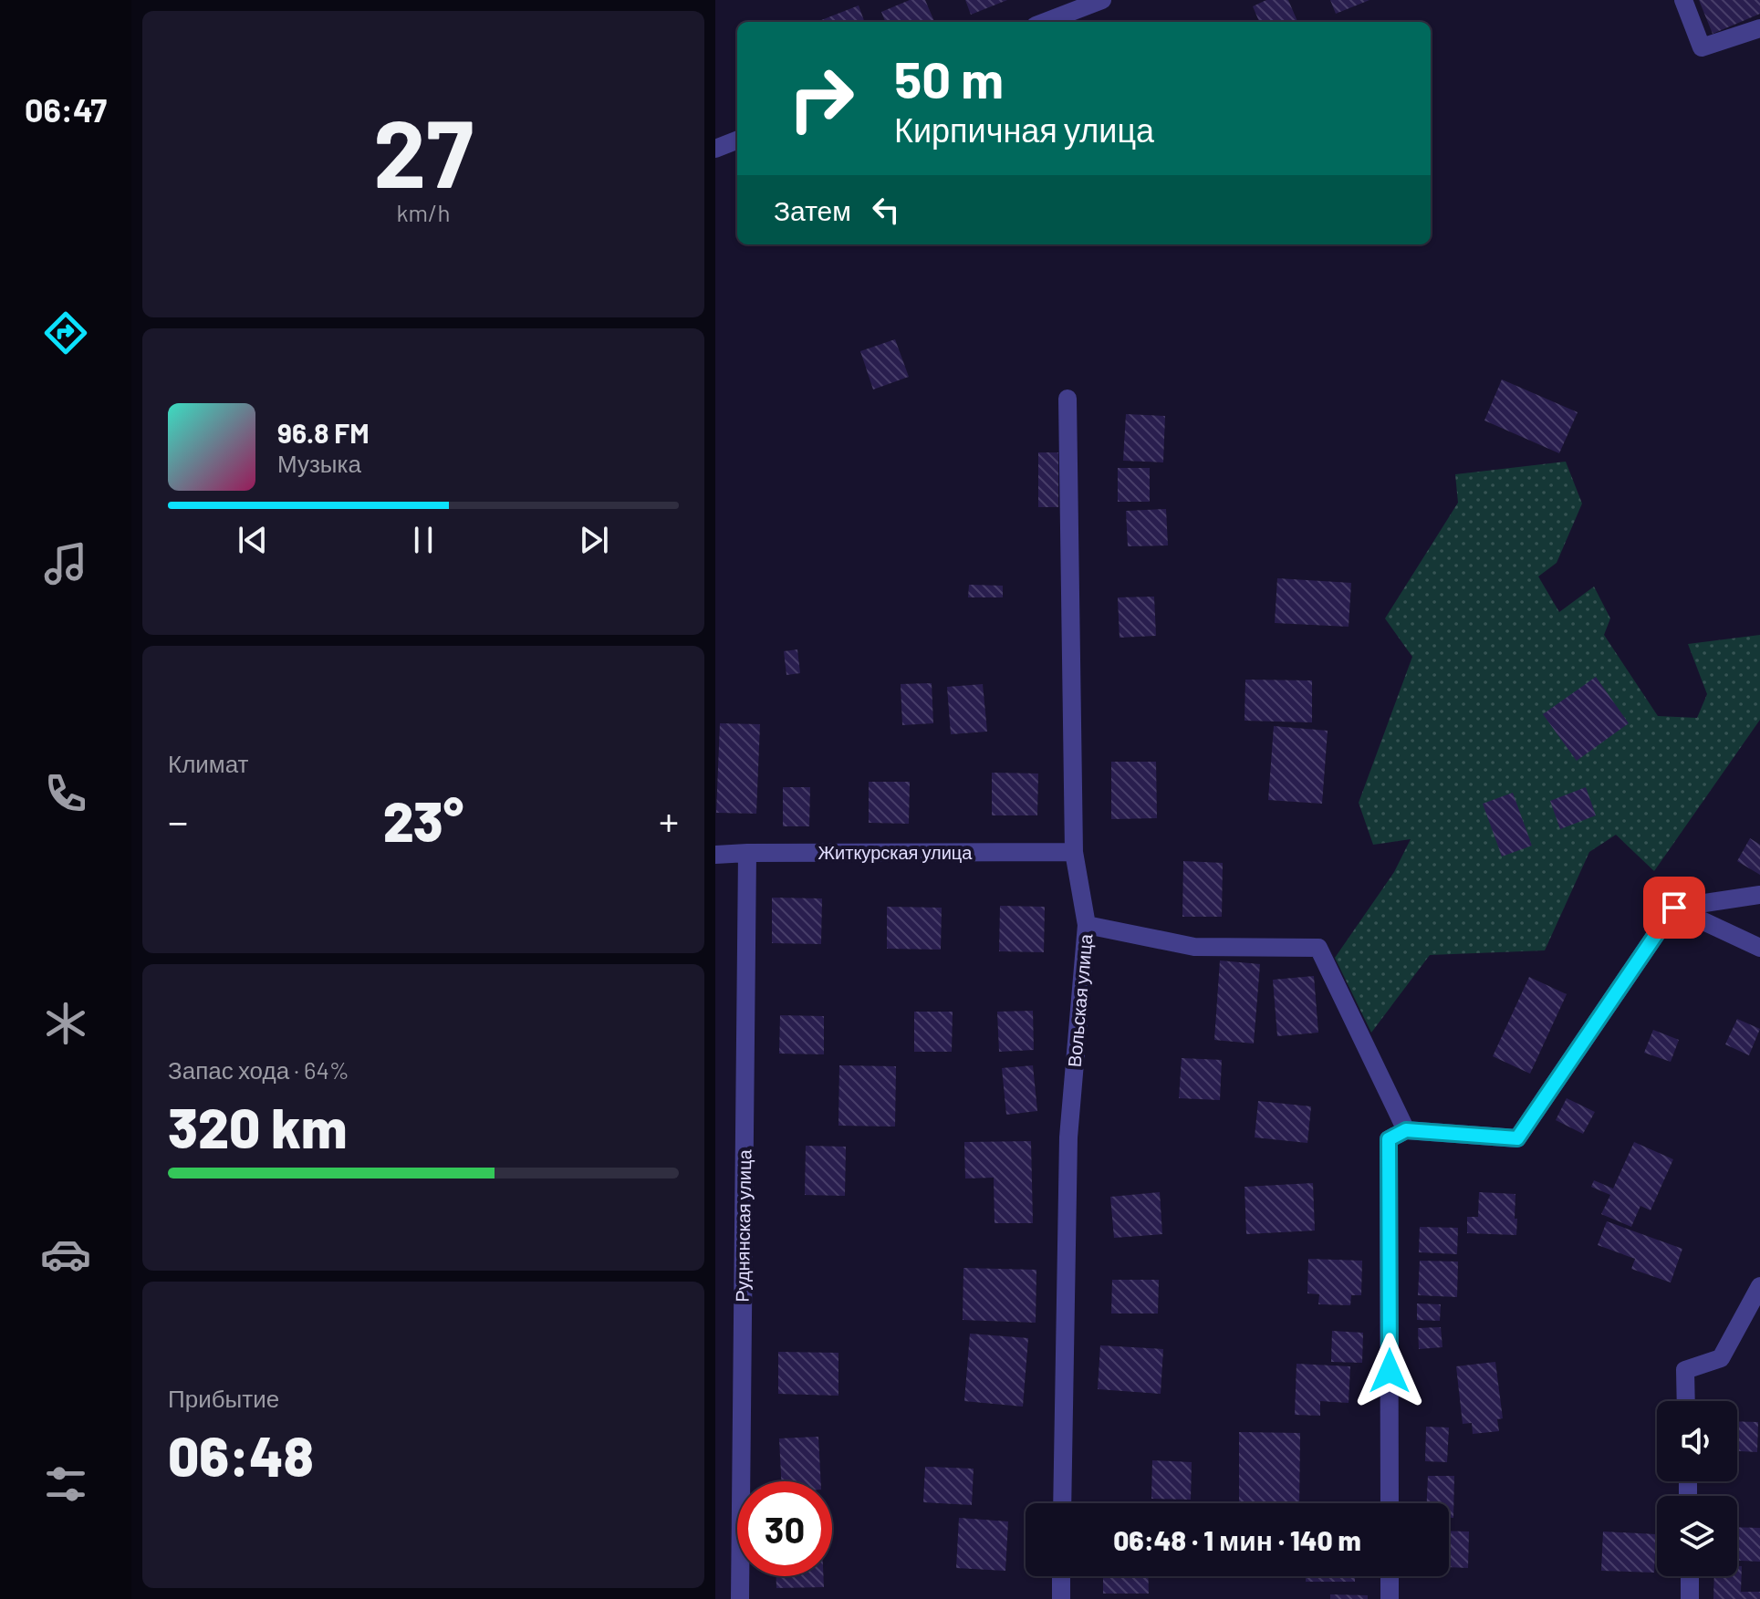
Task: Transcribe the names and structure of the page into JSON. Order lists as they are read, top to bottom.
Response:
{
  "streets": {
    "street": ["Житкурская улица", "Вольская улица", "Руднянская улица"]
  },
  "crossings": [
    ["Житкурская улица", "Вольская улица"],
    ["Житкурская улица", "Руднянская улица"]
  ],
  "page": {
    "tabs": "06:47",
    "tile": [
      ["27", "km/h"],
      "Климат",
      ["Запас хода · 64%", "320 km"],
      ["Прибытие", "06:48"]
    ],
    "turn": ["50 m", "Кирпичная улица"],
    "then": "Затем",
    "song": ["96.8 FM", "Музыка"],
    "heat": ["−", "23°", "+"],
    "limit": "30",
    "trip": "06:48 · 1 мин · 140 m"
  }
}
